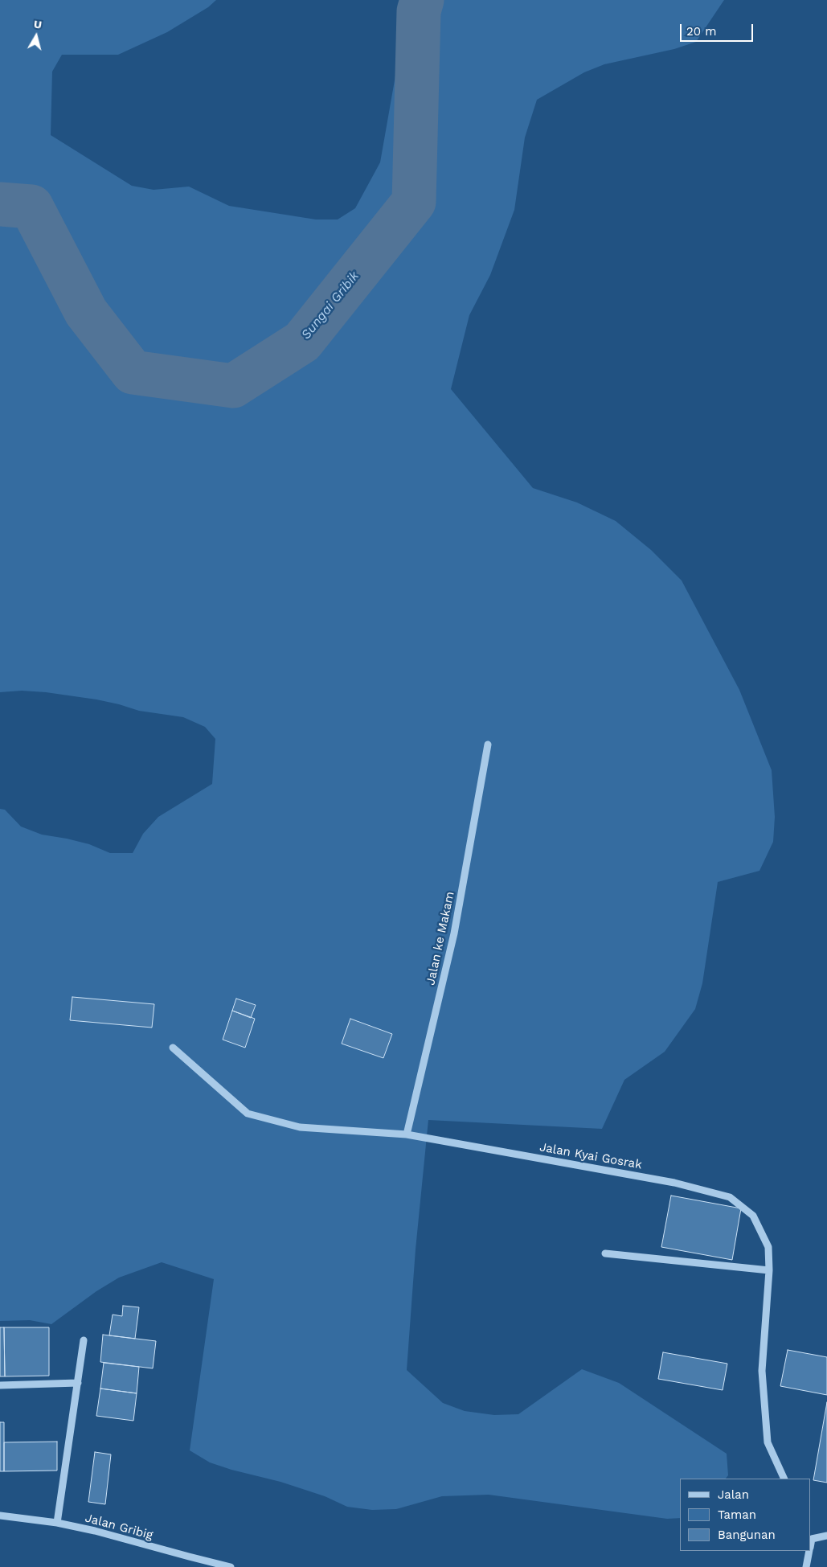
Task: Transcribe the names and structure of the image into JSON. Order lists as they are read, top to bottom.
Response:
{
  "streets": {
    "street": ["Jalan ke Makam", "Jalan Kyai Gosrak", "Jalan Gribig"]
  },
  "crossings": [
    ["Jalan ke Makam", "Jalan Kyai Gosrak"]
  ],
  "water": ["Sungai Gribik"],
  "legend": ["Jalan", "Taman", "Bangunan"],
  "scale_bar": "20 m",
  "north": "top"
}
